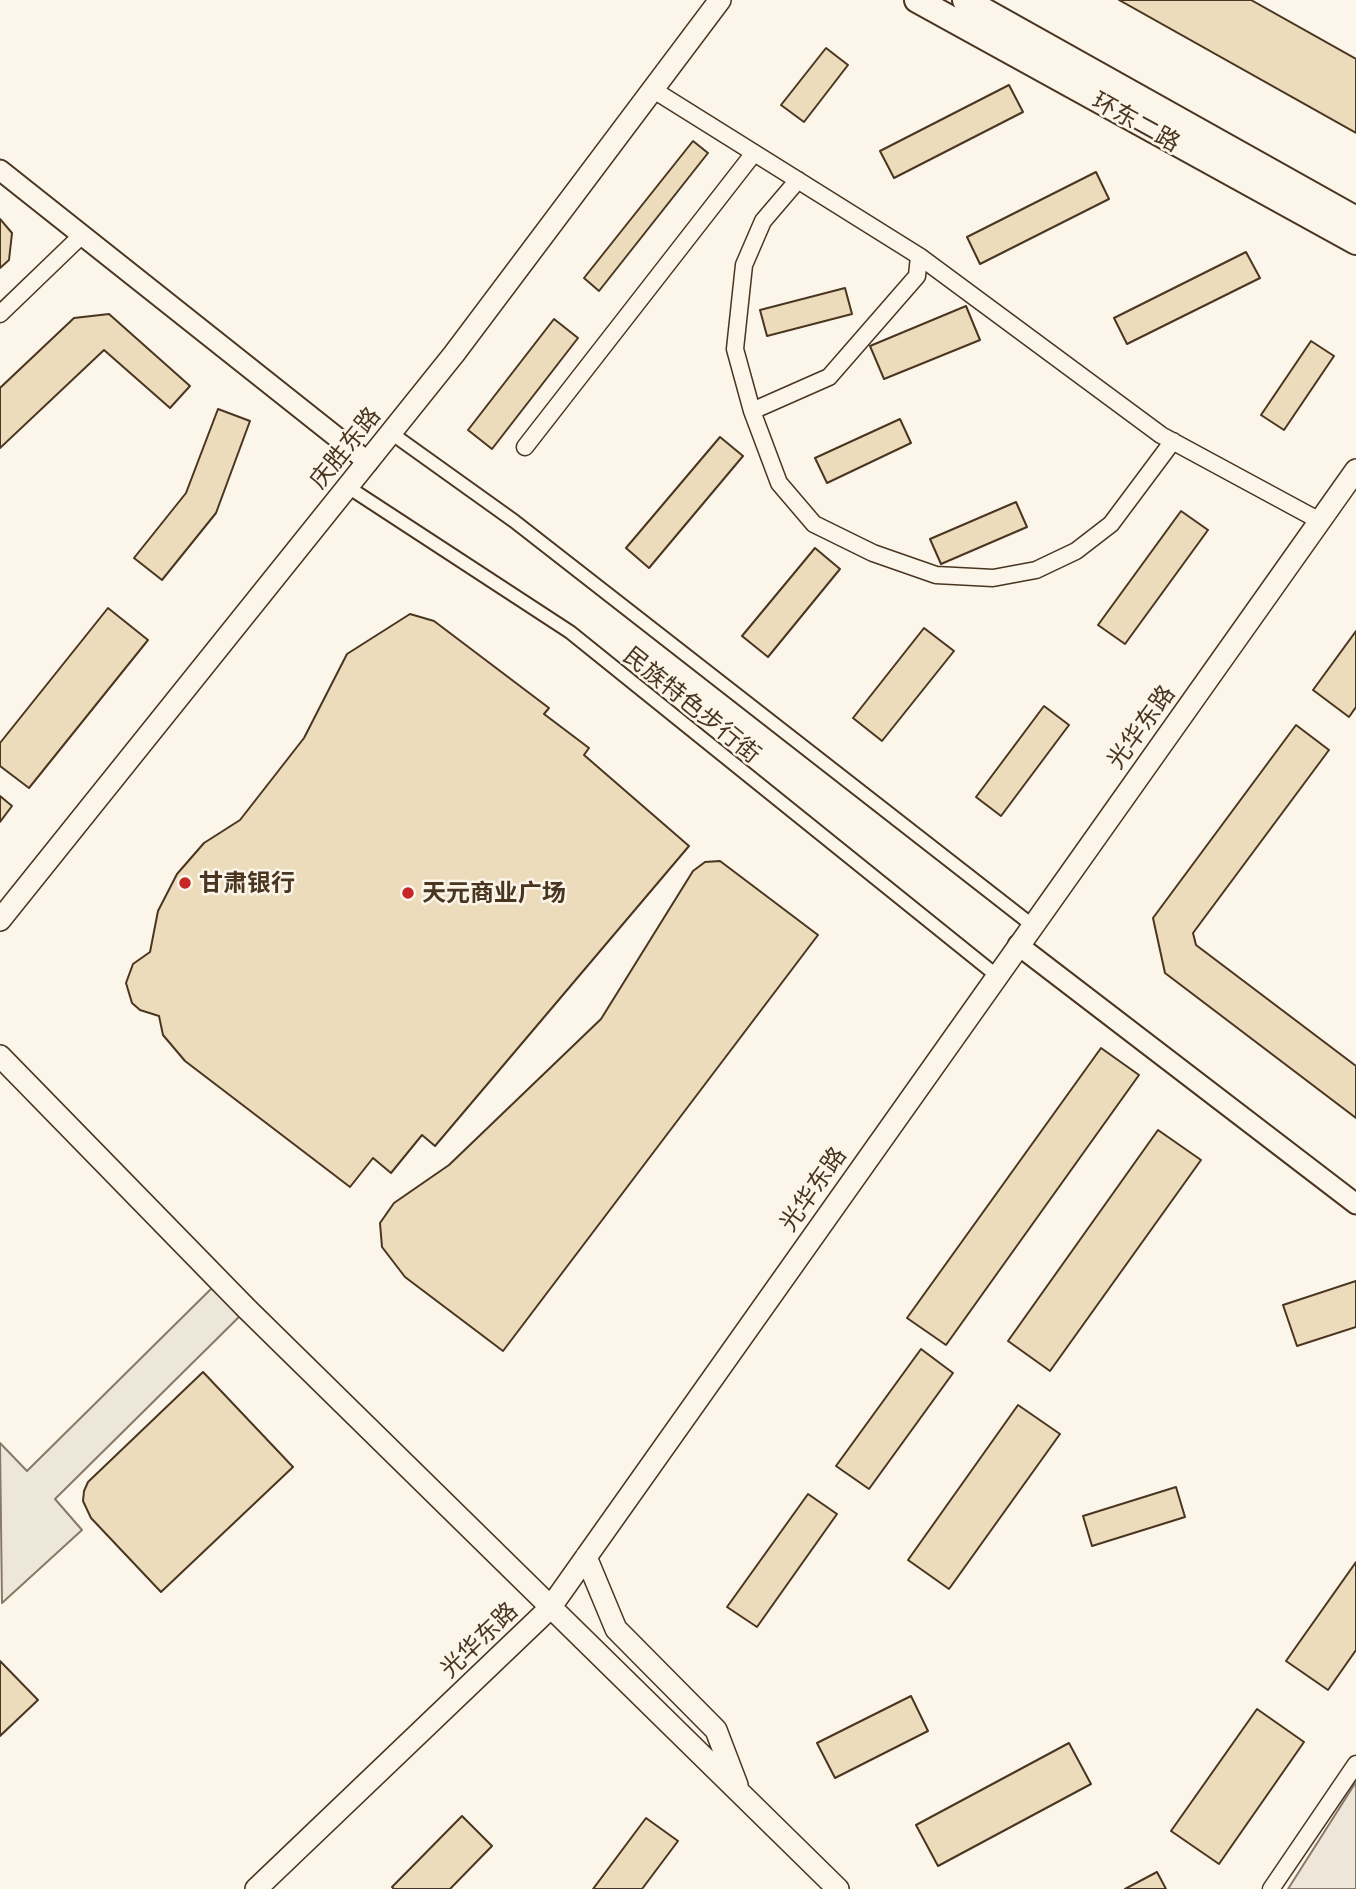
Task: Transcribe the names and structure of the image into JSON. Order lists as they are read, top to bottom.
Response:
{
  "streets": {
    "main road": ["环东二路", "庆胜东路", "光华东路"],
    "street": ["民族特色步行街"]
  },
  "crossings": [
    ["庆胜东路", "民族特色步行街"],
    ["民族特色步行街", "光华东路"]
  ],
  "places": ["甘肃银行", "天元商业广场"]
}
